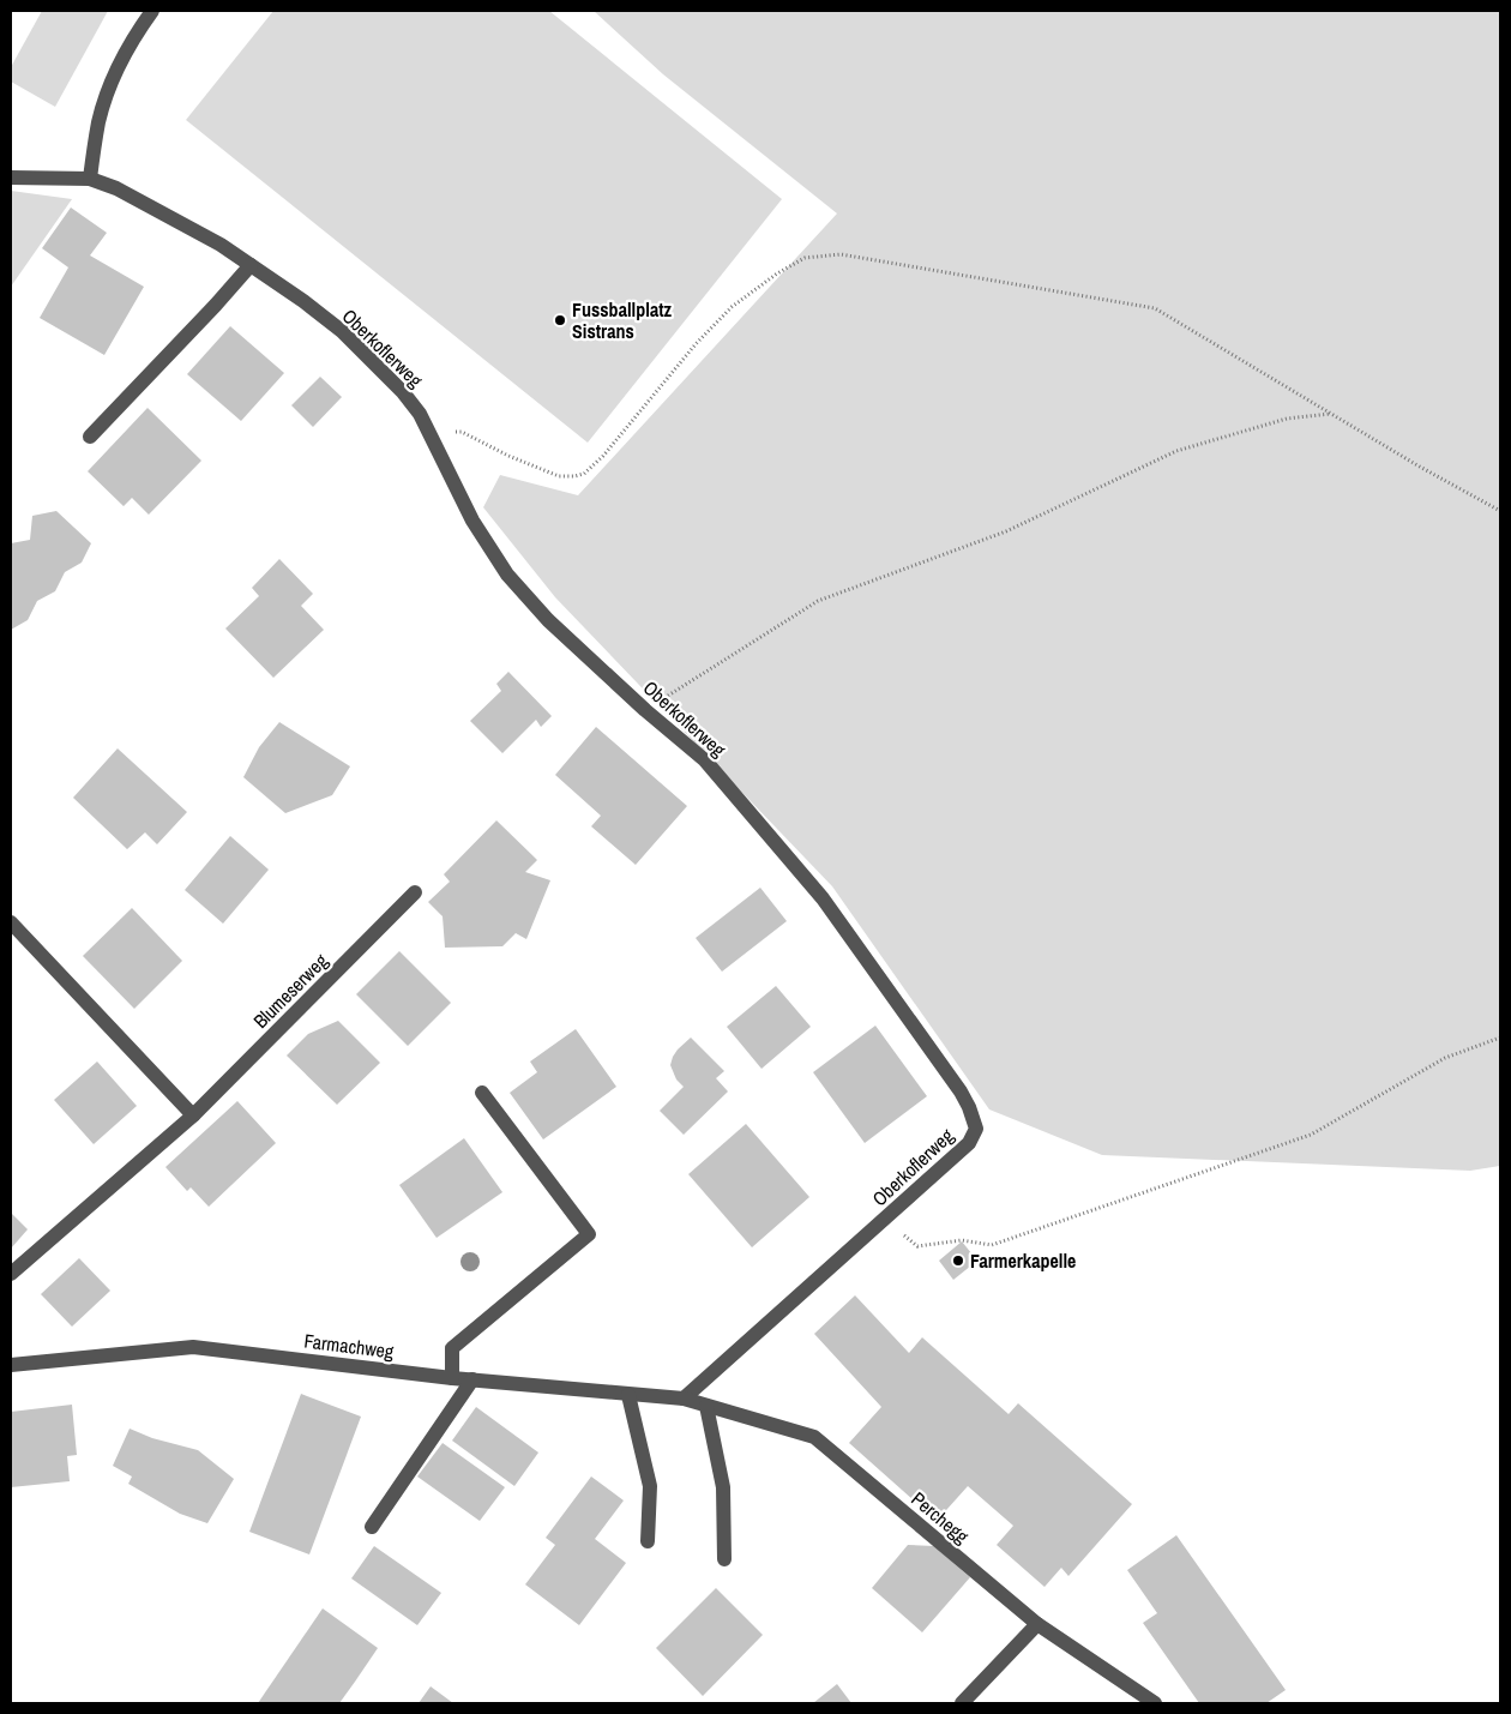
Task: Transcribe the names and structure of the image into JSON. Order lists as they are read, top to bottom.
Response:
{
  "streets": {
    "street": [
      "Oberkoflerweg",
      "Blumeserweg",
      "Farmachweg",
      "Perchegg"
    ]
  },
  "crossings": [
    ["Oberkoflerweg", "Farmachweg"],
    ["Oberkoflerweg", "Perchegg"],
    ["Farmachweg", "Perchegg"]
  ],
  "places": ["Fussballplatz Sistrans", "Farmerkapelle"]
}
